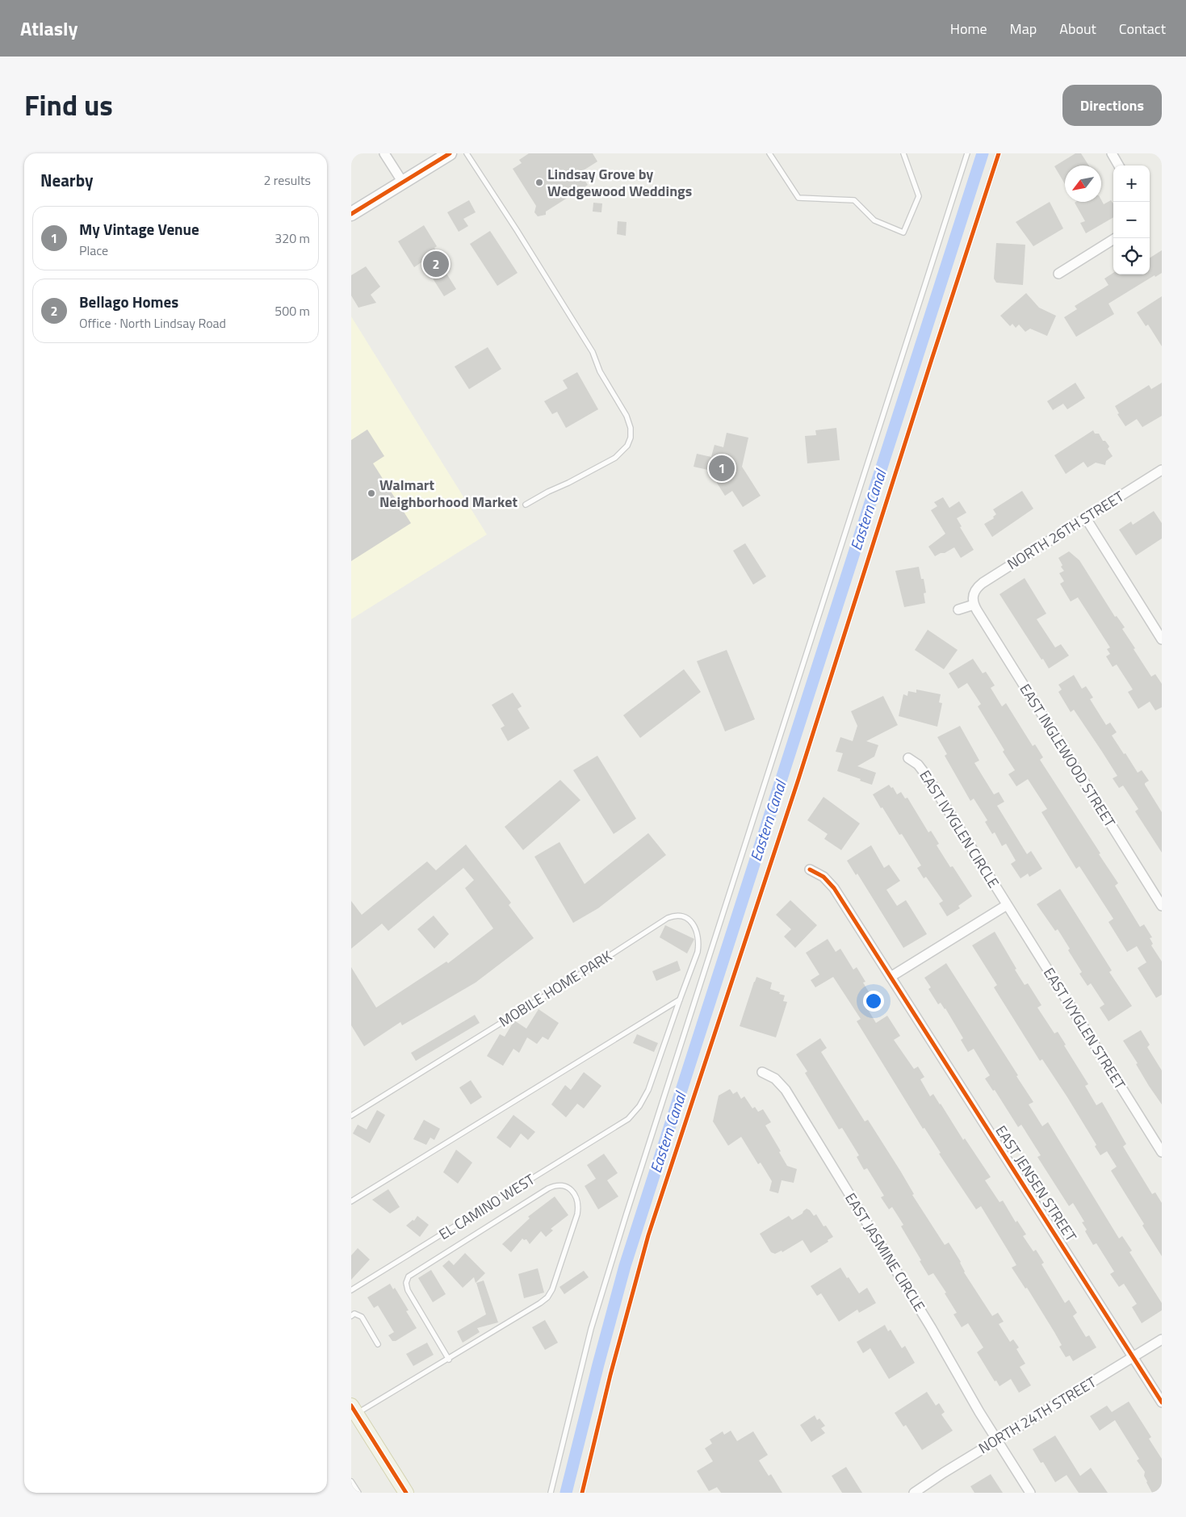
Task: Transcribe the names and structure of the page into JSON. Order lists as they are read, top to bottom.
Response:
{
  "streets": {
    "street": [
      "NORTH 26TH STREET",
      "EAST INGLEWOOD STREET",
      "EAST IVYGLEN CIRCLE",
      "EAST IVYGLEN STREET",
      "EAST JENSEN STREET",
      "EAST JASMINE CIRCLE",
      "NORTH 24TH STREET"
    ],
    "lane": ["MOBILE HOME PARK", "EL CAMINO WEST"]
  },
  "crossings": [
    ["NORTH 26TH STREET", "EAST INGLEWOOD STREET"],
    ["EAST IVYGLEN CIRCLE", "EAST IVYGLEN STREET"],
    ["MOBILE HOME PARK", "EL CAMINO WEST"],
    ["EAST JENSEN STREET", "NORTH 24TH STREET"],
    ["EAST JASMINE CIRCLE", "NORTH 24TH STREET"]
  ],
  "water": ["Eastern Canal"],
  "places": ["Lindsay Grove by Wedgewood Weddings", "Walmart Neighborhood Market"],
  "north": "bottom left",
  "page": {
    "header": "Atlasly",
    "nav": [
      "Home",
      "Map",
      "About",
      "Contact"
    ],
    "title": "Find us",
    "buttons": "Directions",
    "heading": ["Nearby", "2 results"],
    "map_buttons": ["+", "−"],
    "list": [
      {
        "mark": "1",
        "name": "My Vintage Venue",
        "note": "Place",
        "value": "320 m"
      },
      {
        "mark": "2",
        "name": "Bellago Homes",
        "note": "Office · North Lindsay Road",
        "value": "500 m"
      }
    ],
    "pins": ["2", "1"]
  }
}
